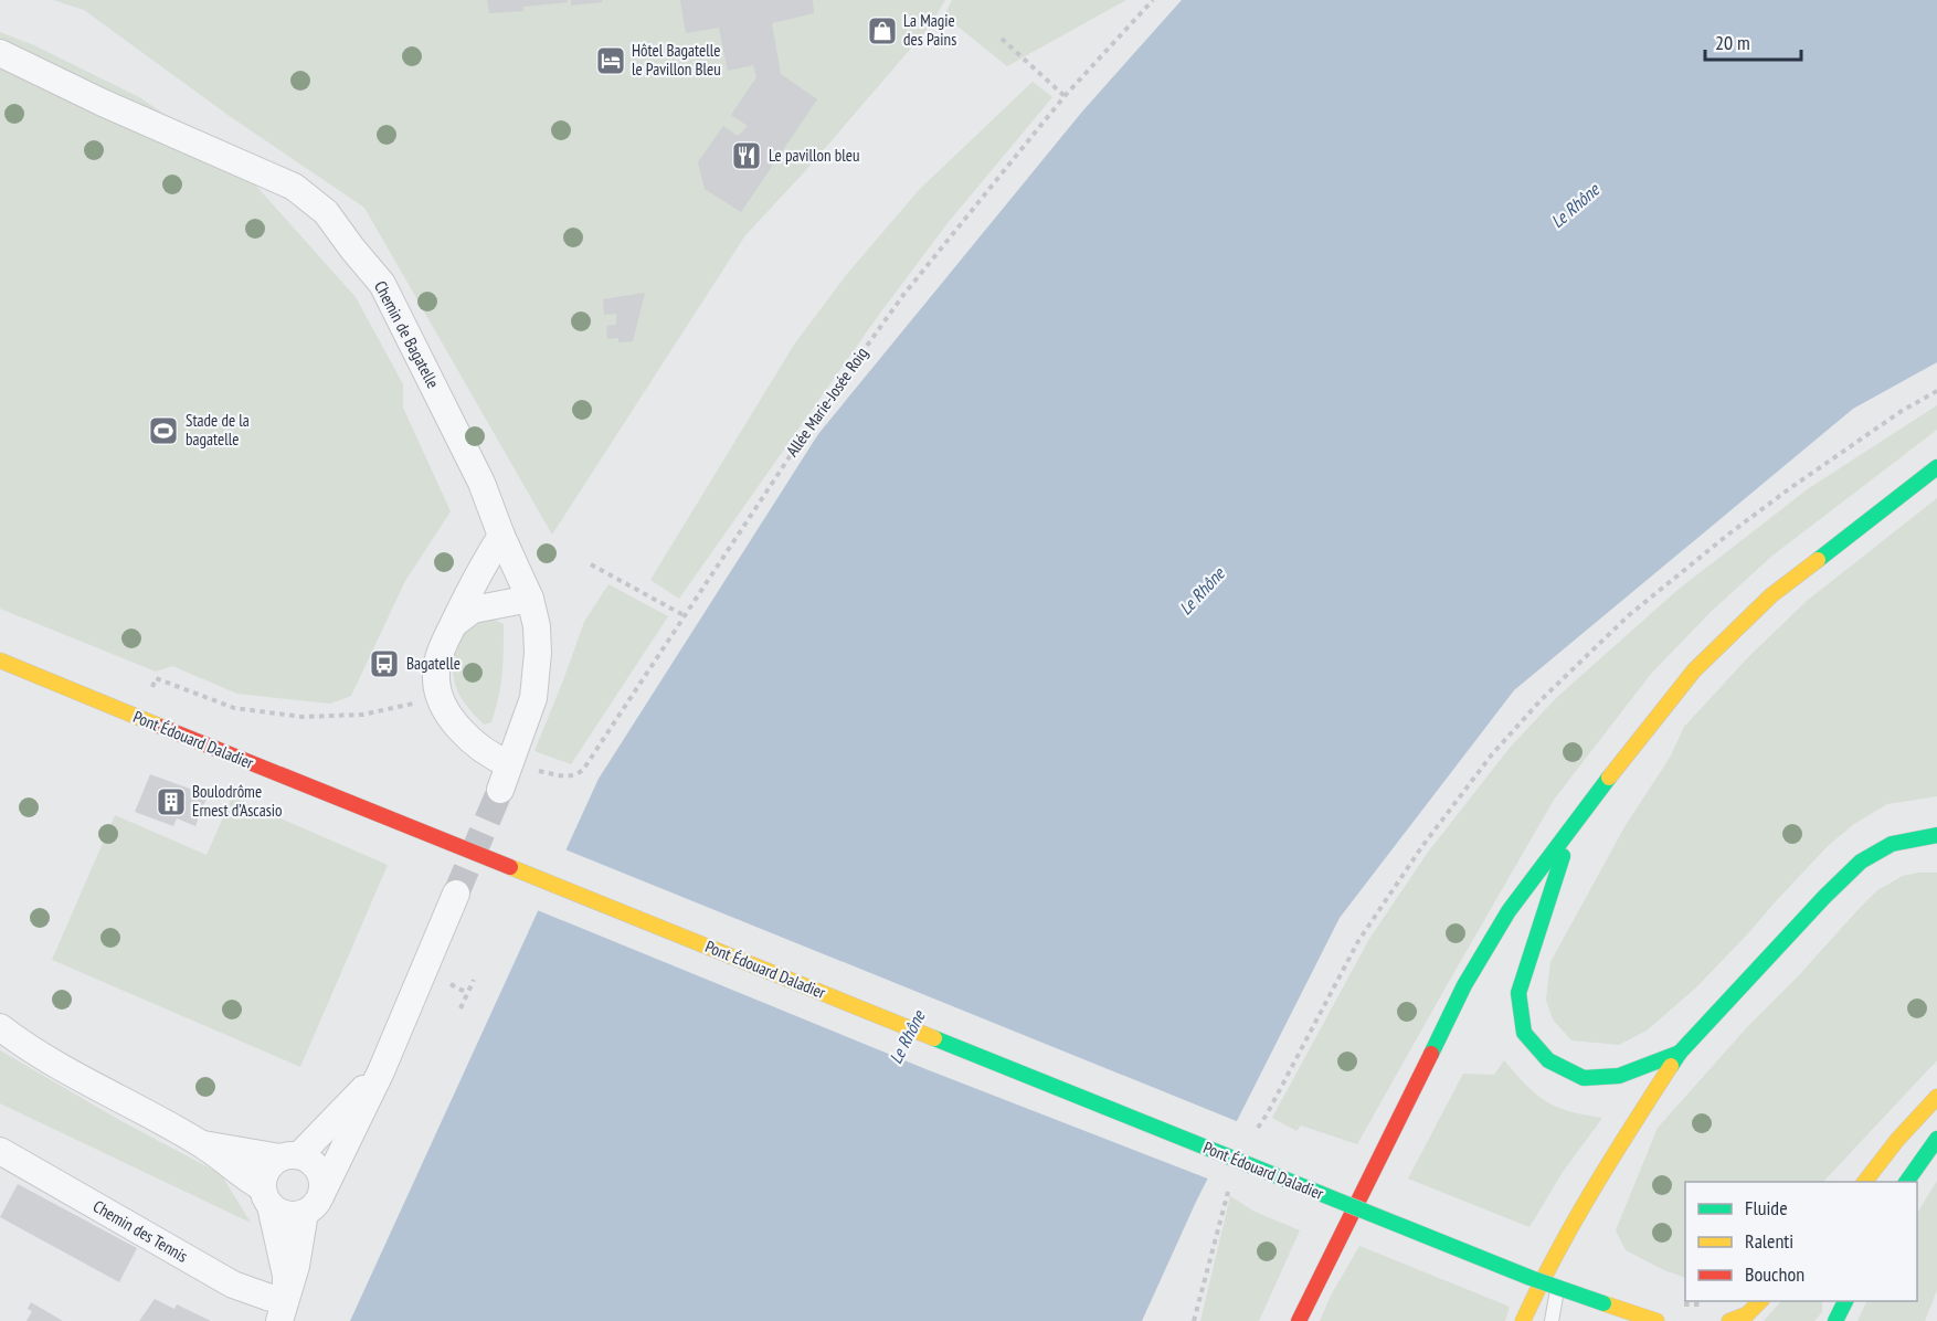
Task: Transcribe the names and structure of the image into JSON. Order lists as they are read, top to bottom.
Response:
{
  "streets": {
    "main road": ["Pont Édouard Daladier"],
    "street": ["Chemin de Bagatelle", "Chemin des Tennis"],
    "path": ["Allée Marie-Josée Roig"]
  },
  "crossings": [
    ["Chemin de Bagatelle", "Allée Marie-Josée Roig"]
  ],
  "water": ["Le Rhône"],
  "places": {
    "shop": ["La Magie des Pains"],
    "hotel": ["Hôtel Bagatelle le Pavillon Bleu"],
    "restaurant": ["Le pavillon bleu"],
    "sports": ["Stade de la bagatelle"],
    "bus stop": ["Bagatelle"],
    "building": ["Boulodrôme Ernest d’Ascasio"]
  },
  "legend": ["Fluide", "Ralenti", "Bouchon"],
  "scale_bar": "20 m"
}
